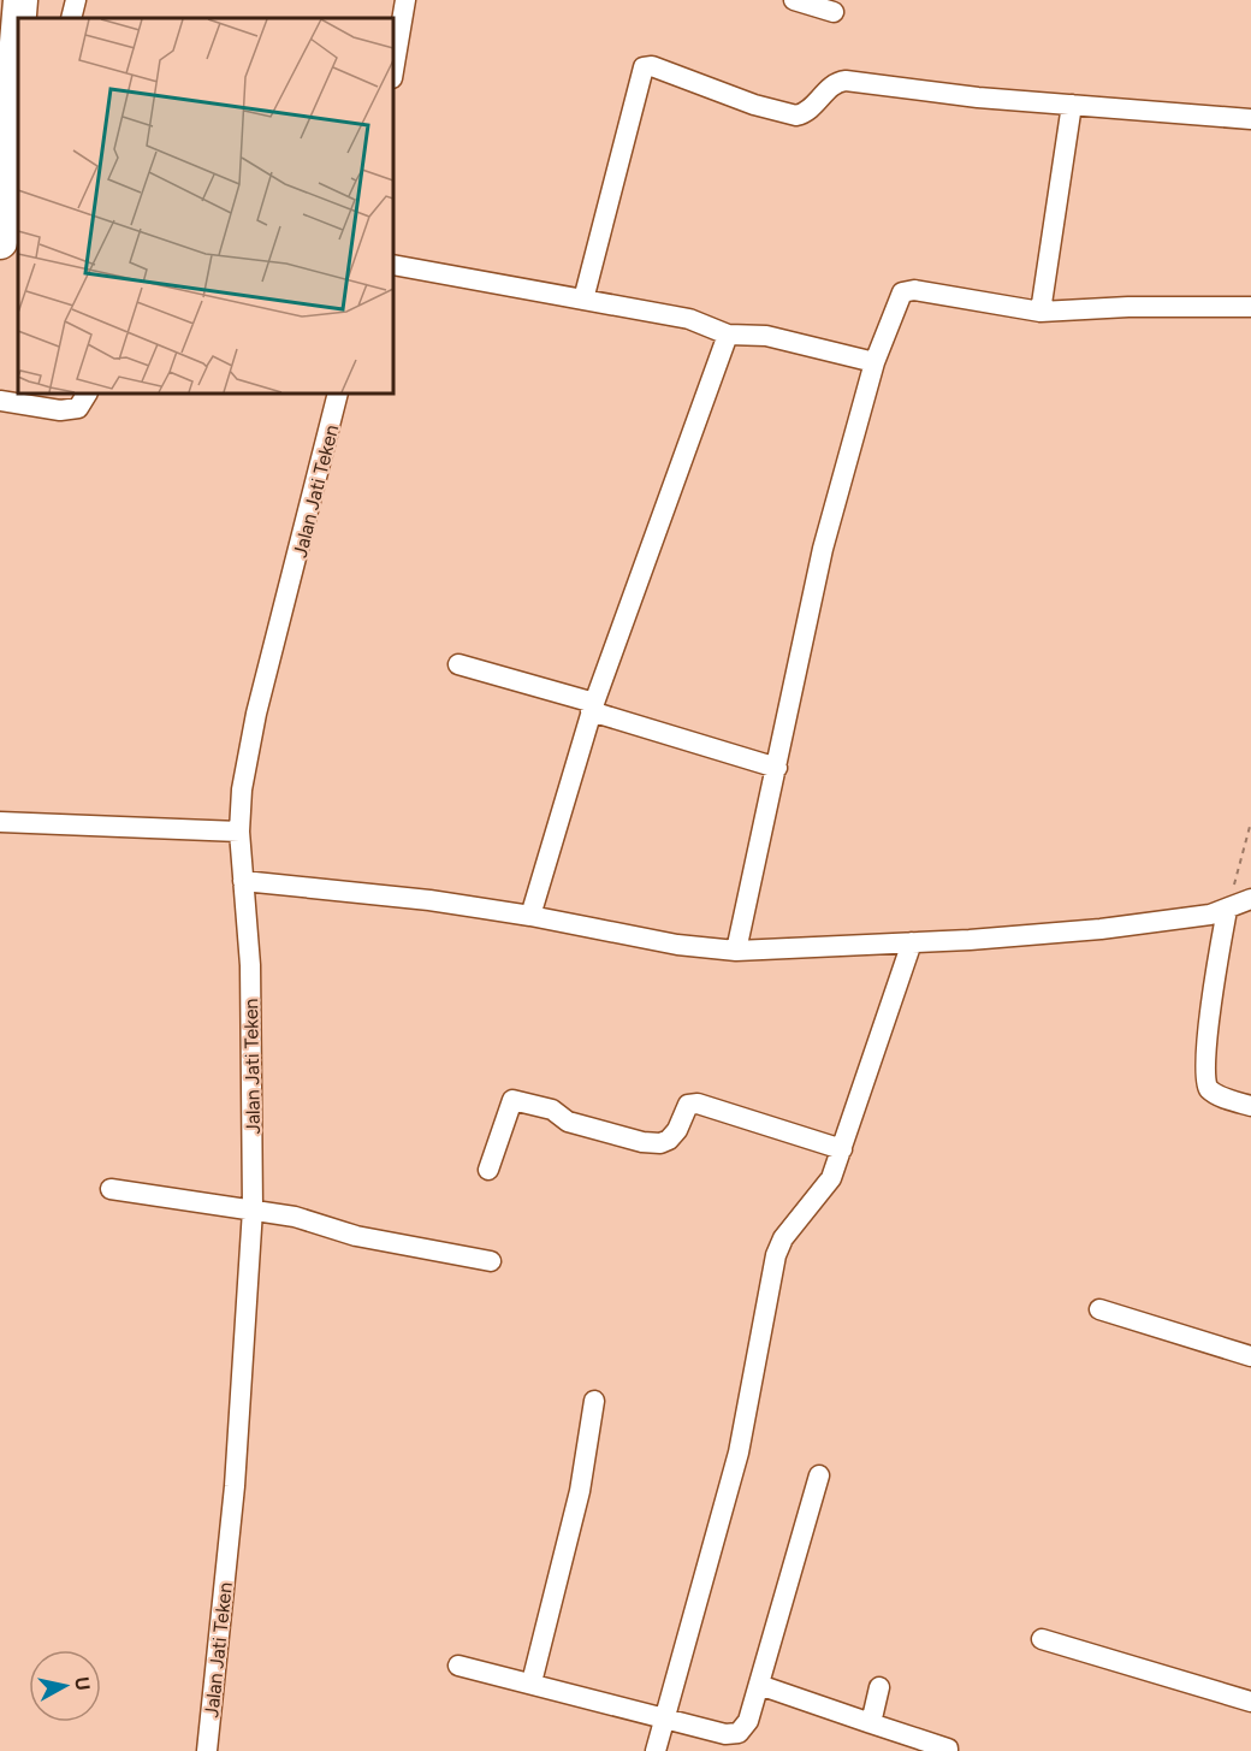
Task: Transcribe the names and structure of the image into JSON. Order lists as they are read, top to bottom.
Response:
{
  "streets": {
    "street": ["Jalan Jati Teken"]
  },
  "north": "right"
}
